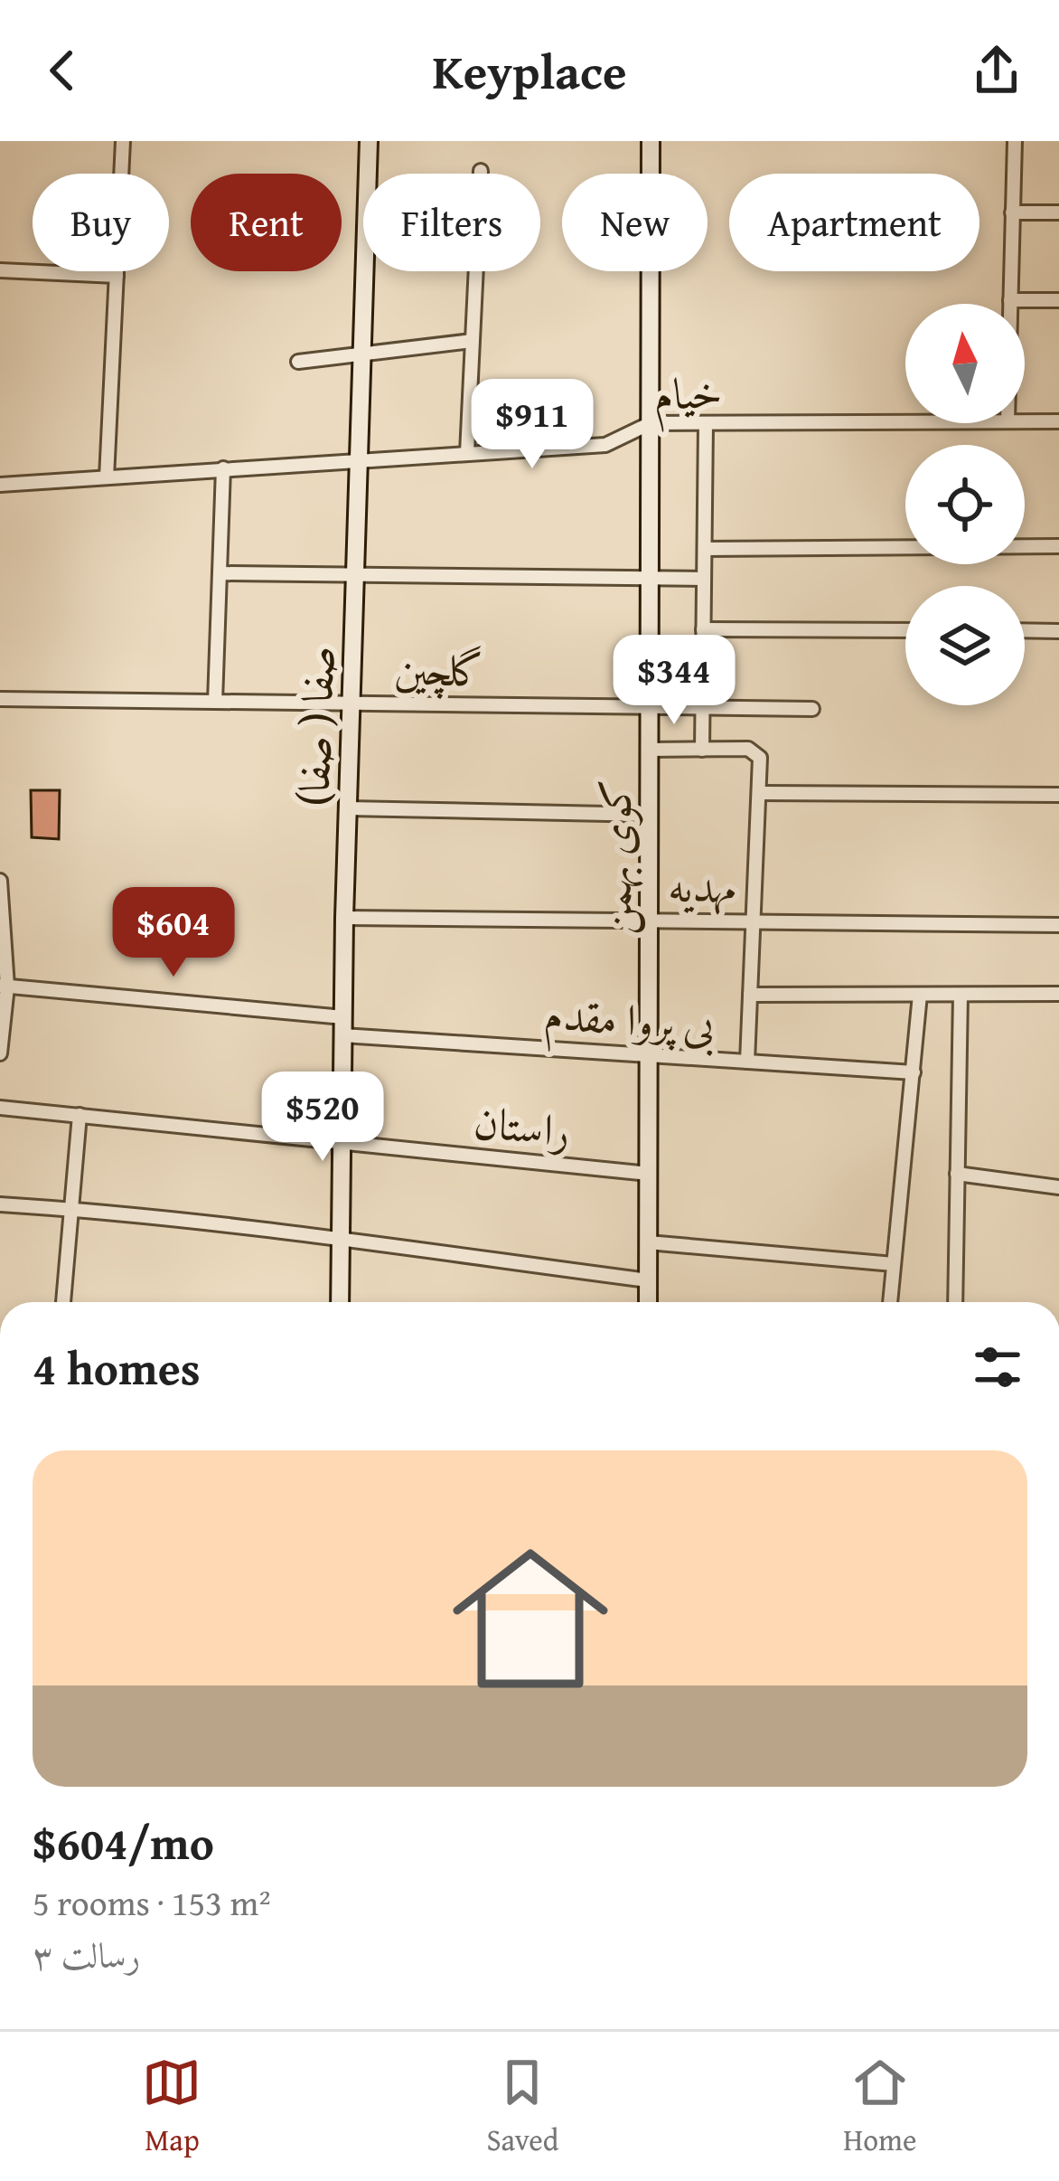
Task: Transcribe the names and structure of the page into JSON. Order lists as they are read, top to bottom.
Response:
{
  "streets": {
    "street": [
      "خیام",
      "گلچین",
      "صفا ( صفا)",
      "کوی بهمن",
      "مهدیه",
      "بی پروا مقدم",
      "راستان"
    ]
  },
  "crossings": [
    ["خیام", "صفا ( صفا)"],
    ["خیام", "کوی بهمن"],
    ["گلچین", "صفا ( صفا)"],
    ["گلچین", "کوی بهمن"],
    ["صفا ( صفا)", "مهدیه"],
    ["صفا ( صفا)", "بی پروا مقدم"],
    ["صفا ( صفا)", "راستان"],
    ["کوی بهمن", "مهدیه"],
    ["کوی بهمن", "بی پروا مقدم"],
    ["کوی بهمن", "راستان"]
  ],
  "north": "top",
  "page": {
    "header": "Keyplace",
    "chip": [
      "Buy",
      "Rent",
      "Filters",
      "New",
      "Apartment"
    ],
    "price": [
      "$911",
      "$344",
      "$604",
      "$520"
    ],
    "heading": "4 homes",
    "list": [
      {
        "name": "$604/mo",
        "note": "5 rooms · 153 m² · رسالت ۳"
      }
    ],
    "tabs": ["Map", "Saved", "Home"]
  }
}
